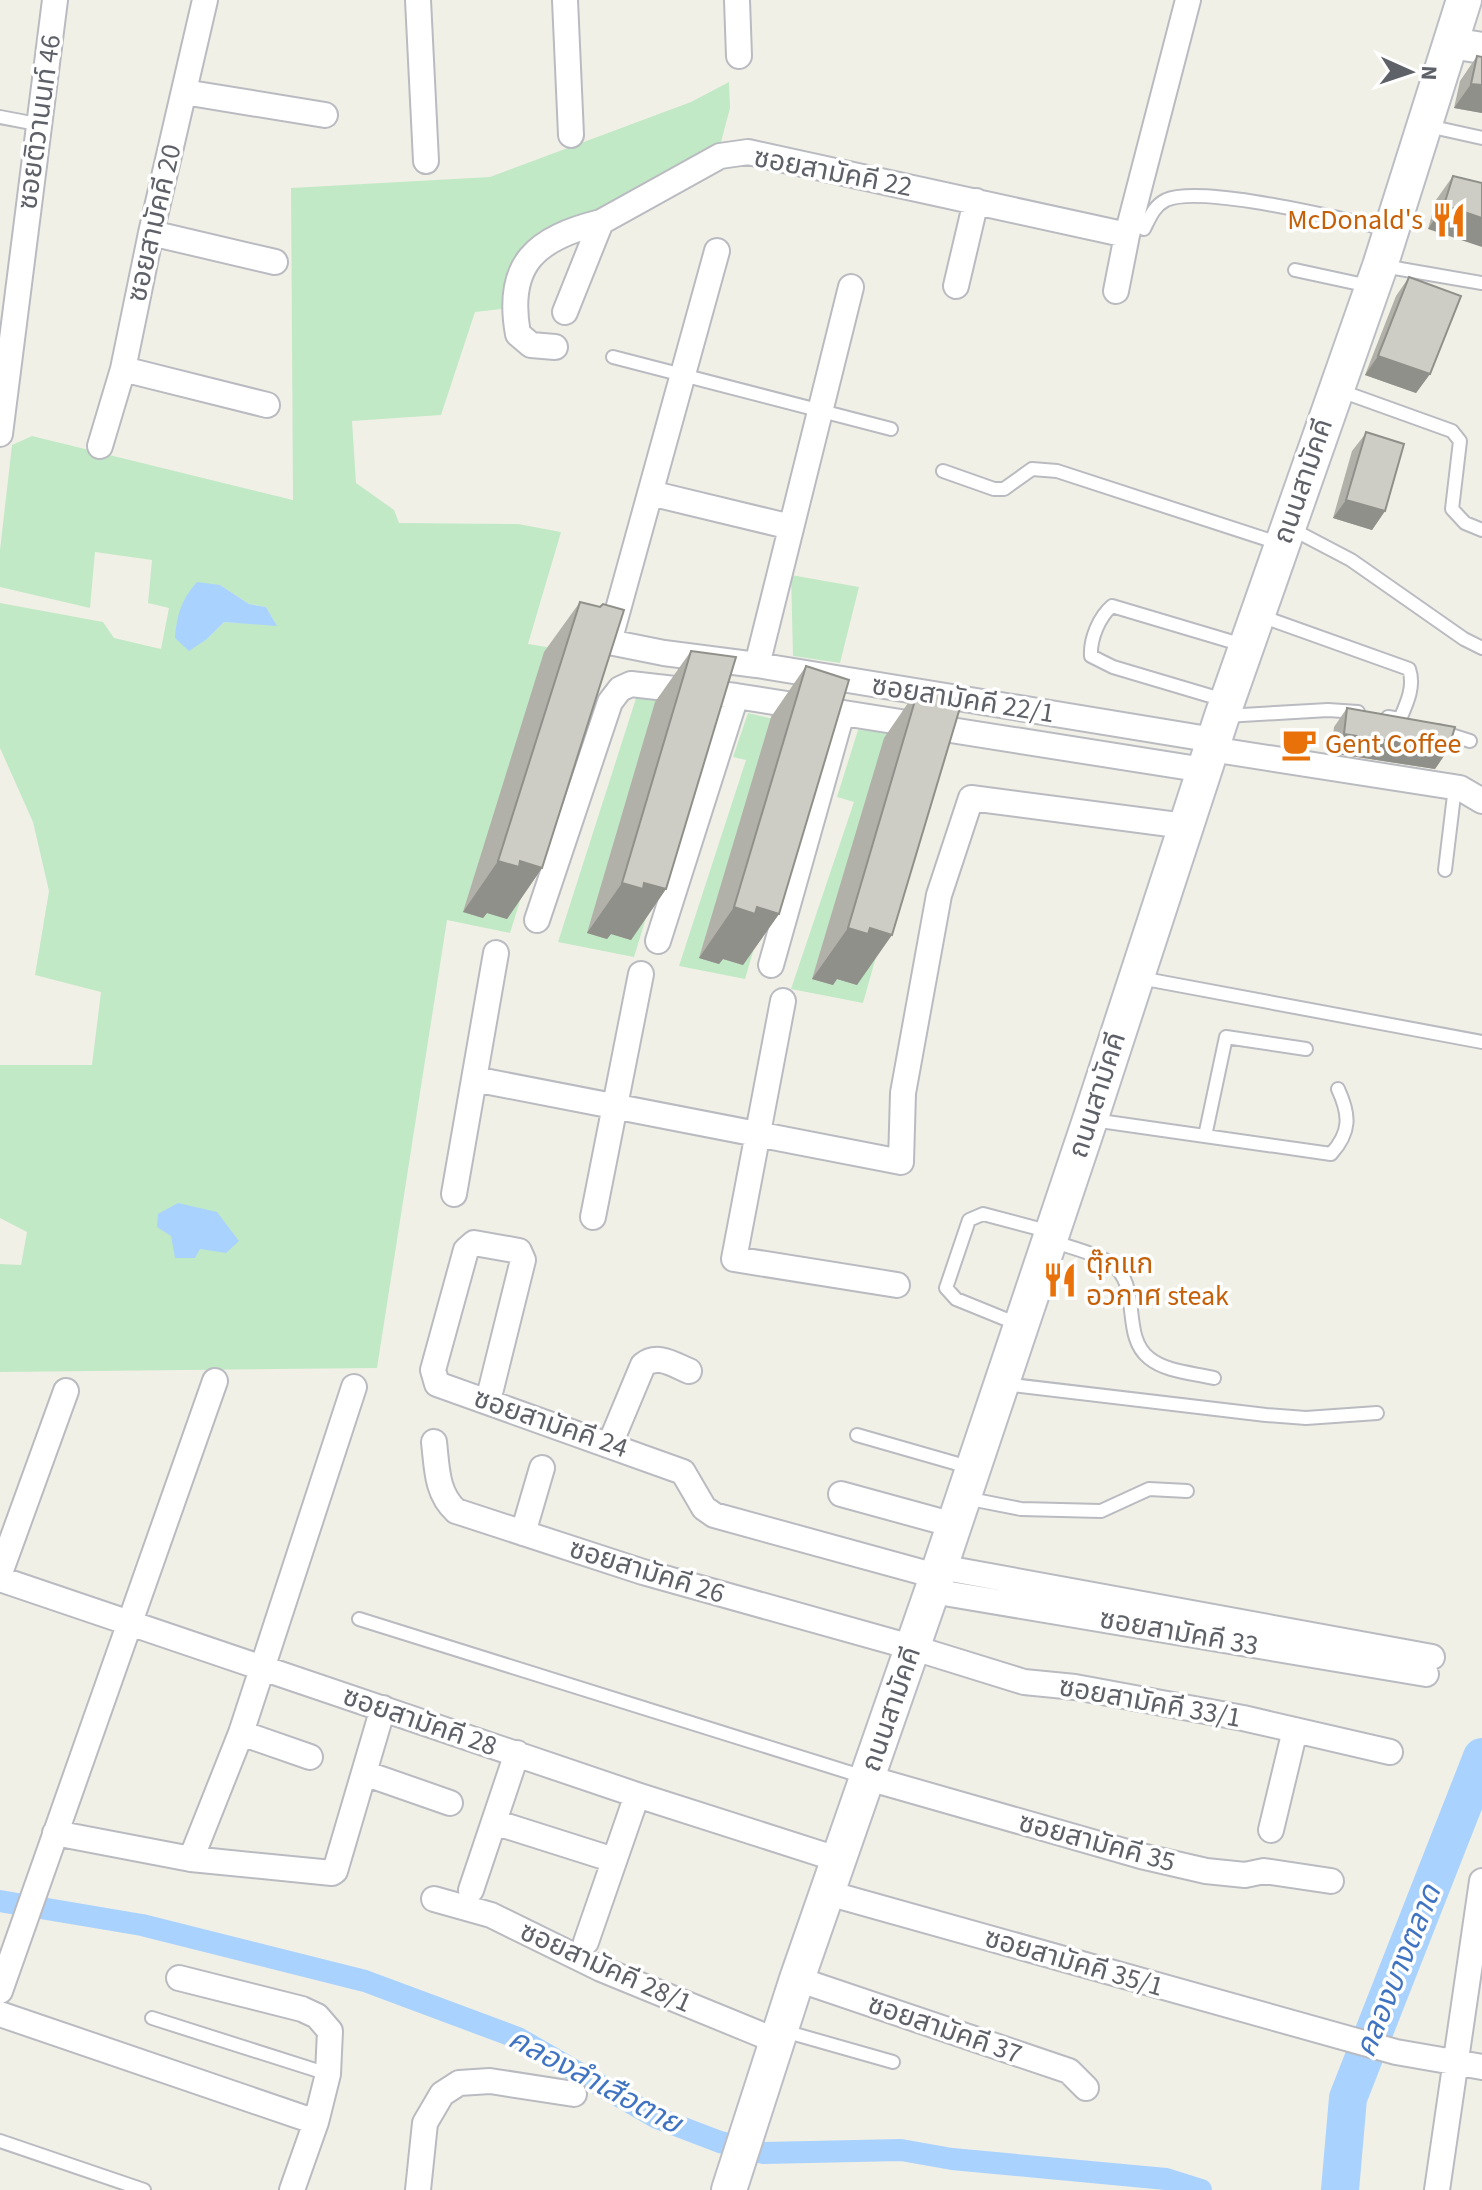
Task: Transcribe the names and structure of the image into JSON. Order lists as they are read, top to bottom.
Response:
{
  "streets": {
    "main road": ["ถนนสามัคคี"],
    "street": [
      "ซอยติวานนท์ 46",
      "ซอยสามัคคี 22",
      "ซอยสามัคคี 20",
      "ซอยสามัคคี 22/1",
      "ซอยสามัคคี 24",
      "ซอยสามัคคี 26",
      "ซอยสามัคคี 33/1",
      "ซอยสามัคคี 28",
      "ซอยสามัคคี 35",
      "ซอยสามัคคี 35/1",
      "ซอยสามัคคี 28/1",
      "ซอยสามัคคี 37"
    ]
  },
  "crossings": [
    ["ถนนสามัคคี", "ซอยสามัคคี 22/1"],
    ["ถนนสามัคคี", "ซอยสามัคคี 24"],
    ["ถนนสามัคคี", "ซอยสามัคคี 26"],
    ["ถนนสามัคคี", "ซอยสามัคคี 33/1"],
    ["ถนนสามัคคี", "ซอยสามัคคี 28"],
    ["ถนนสามัคคี", "ซอยสามัคคี 35"],
    ["ถนนสามัคคี", "ซอยสามัคคี 35/1"],
    ["ถนนสามัคคี", "ซอยสามัคคี 28/1"],
    ["ถนนสามัคคี", "ซอยสามัคคี 37"],
    ["ซอยสามัคคี 26", "ซอยสามัคคี 33/1"]
  ],
  "water": ["คลองบางตลาด", "คลองลำเสือตาย"],
  "places": {
    "restaurant": ["McDonald's", "ตุ๊กแก อวกาศ steak"],
    "cafe": ["Gent Coffee"]
  },
  "north": "right"
}
